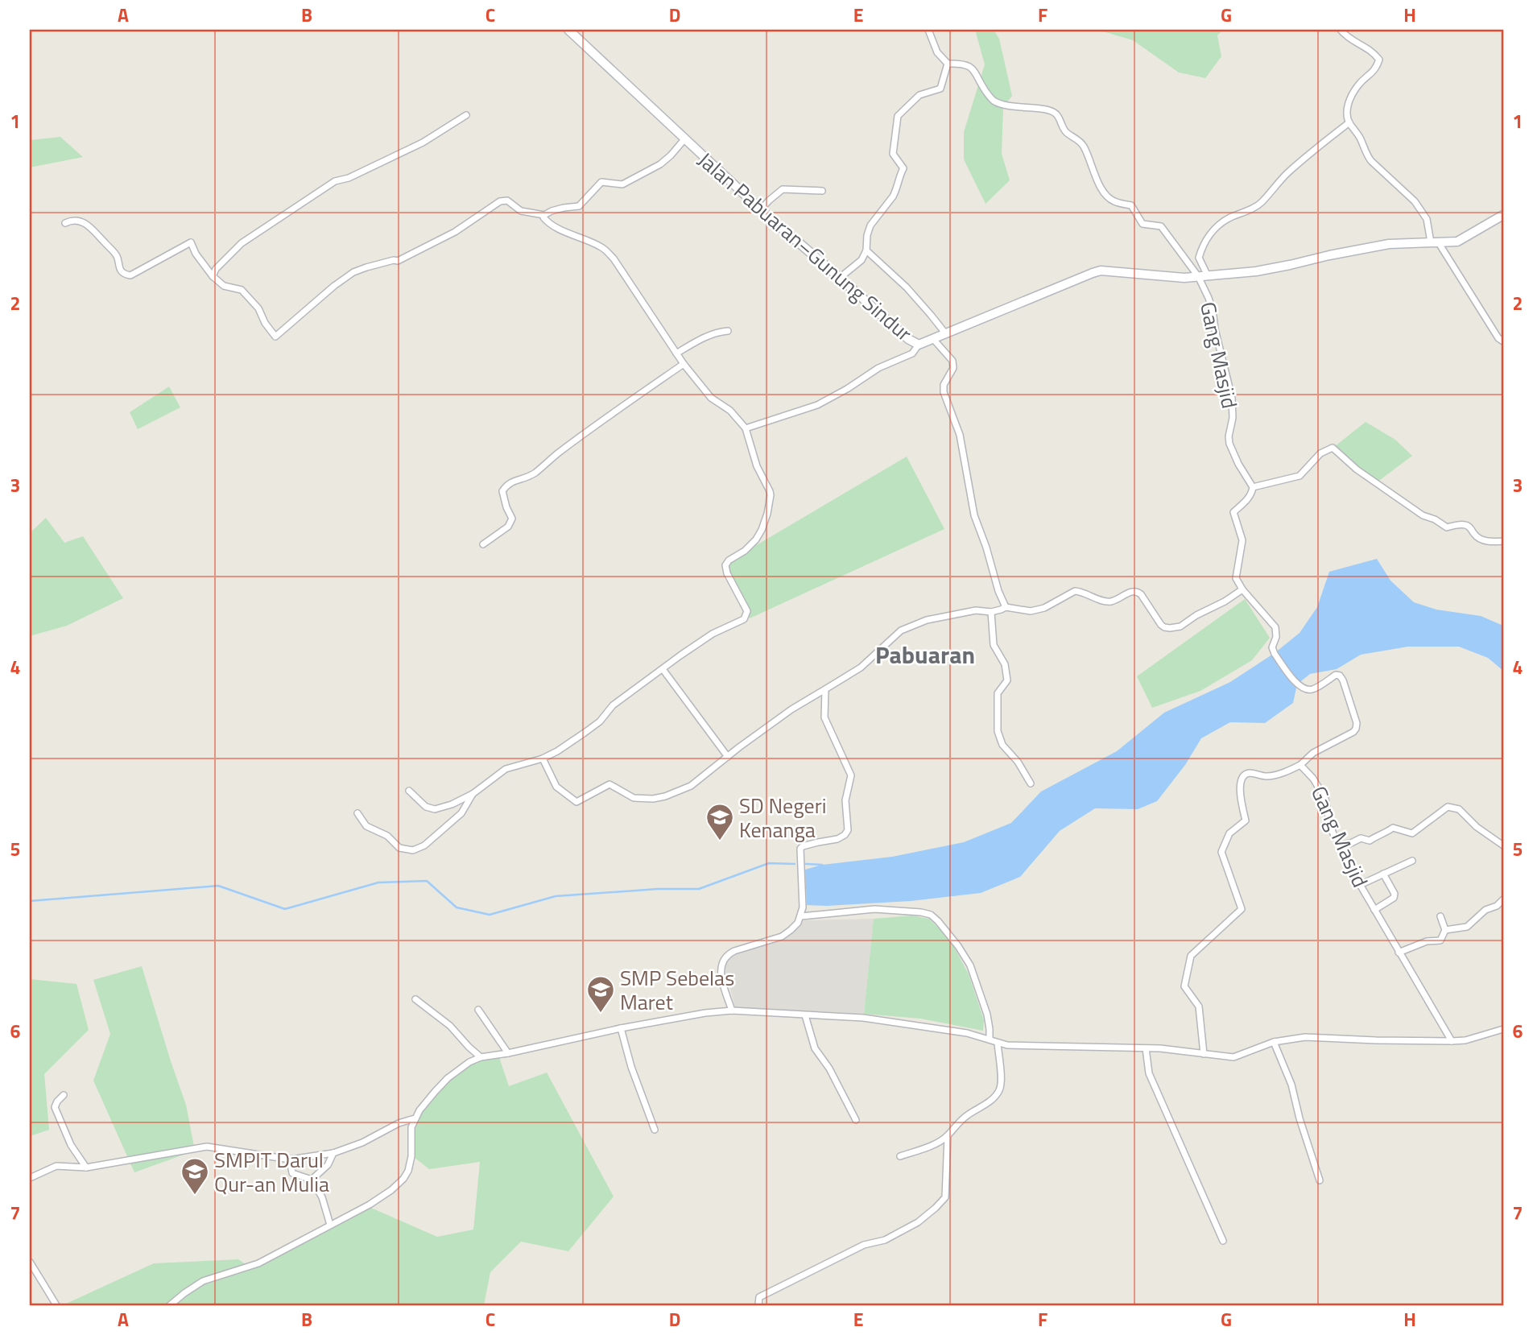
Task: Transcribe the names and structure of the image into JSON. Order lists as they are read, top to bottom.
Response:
{
  "streets": {
    "street": ["Jalan Pabuaran–Gunung Sindur", "Gang Masjid"]
  },
  "crossings": [
    ["Jalan Pabuaran–Gunung Sindur", "Gang Masjid"]
  ],
  "districts": ["Pabuaran"],
  "places": {
    "school or university": ["SD Negeri Kenanga", "SMP Sebelas Maret", "SMPIT Darul Qur-an Mulia"]
  },
  "grid": {
    "columns": [
      "A",
      "B",
      "C",
      "D",
      "E",
      "F",
      "G",
      "H"
    ],
    "rows": [
      "1",
      "2",
      "3",
      "4",
      "5",
      "6",
      "7"
    ]
  }
}
